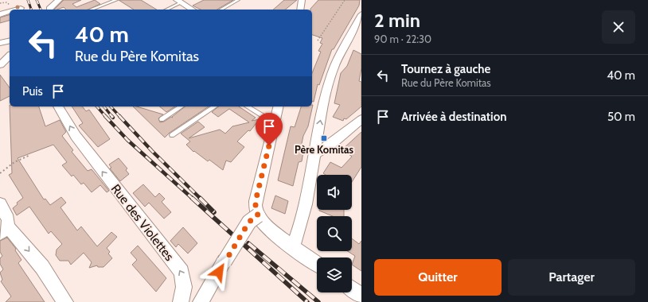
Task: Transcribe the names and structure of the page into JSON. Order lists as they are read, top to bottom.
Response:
{
  "streets": {
    "street": ["Rue des Violettes"]
  },
  "one_way": ["Rue des Violettes"],
  "places": {
    "transit": ["Père Komitas"]
  },
  "page": {
    "heading": ["2 min", "90 m · 22:30"],
    "turn": ["40 m", "Rue du Père Komitas"],
    "list": [
      {
        "name": "Tournez à gauche",
        "note": "Rue du Père Komitas",
        "value": "40 m"
      },
      {
        "name": "Arrivée à destination",
        "value": "50 m"
      }
    ],
    "then": "Puis",
    "buttons": ["Quitter", "Partager"]
  }
}
